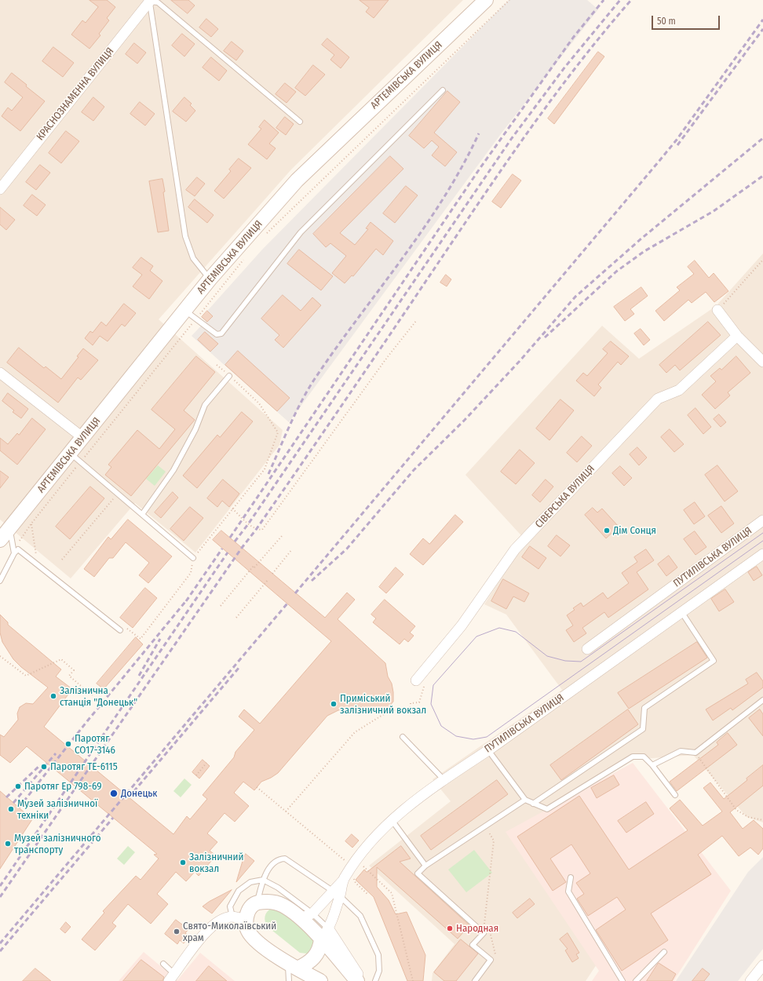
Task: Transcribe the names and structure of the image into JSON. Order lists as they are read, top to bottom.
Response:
{
  "streets": {
    "main road": ["АРТЕМІВСЬКА ВУЛИЦЯ"],
    "street": ["КРАСНОЗНАМЕННА ВУЛИЦЯ", "СІВЕРСЬКА ВУЛИЦЯ", "ПУТИЛІВСЬКА ВУЛИЦЯ"]
  },
  "places": [
    "Дім Сонця",
    "Залізнична станція \"Донецьк\"",
    "Приміський залізничний вокзал",
    "Паротяг СО17-3146",
    "Паротяг ТЕ-6115",
    "Паротяг Ер 798-69",
    "Донецьк",
    "Музей залізничної техніки",
    "Музей залізничного транспорту",
    "Залізничний вокзал",
    "Народная",
    "Свято-Миколаївський храм"
  ],
  "scale_bar": "50 m"
}
